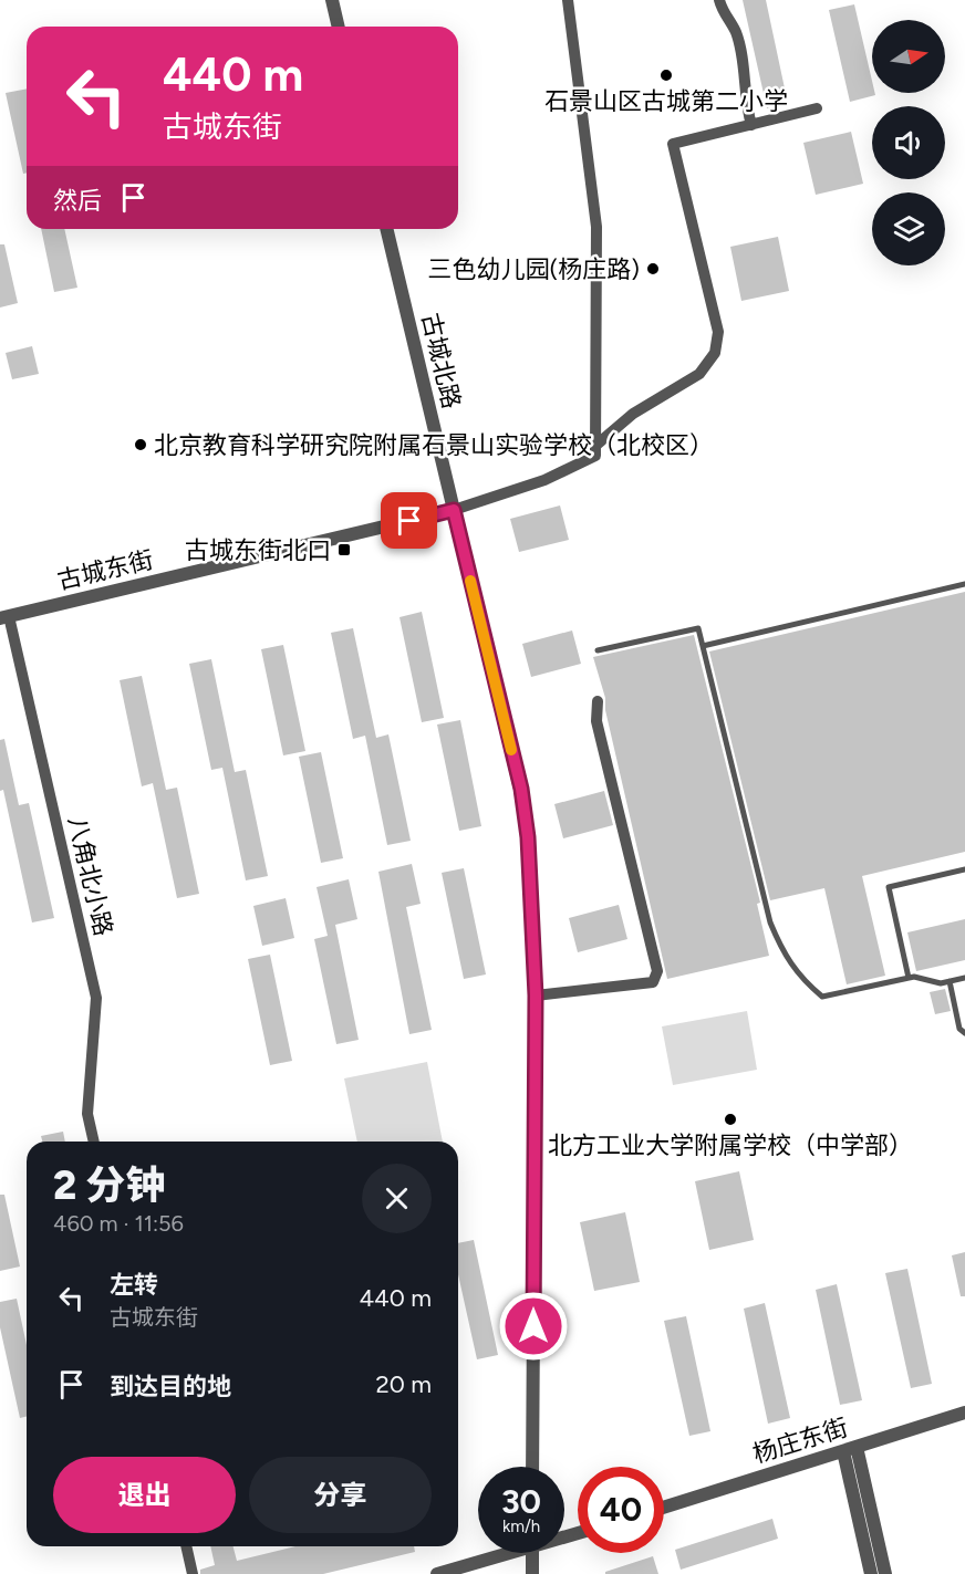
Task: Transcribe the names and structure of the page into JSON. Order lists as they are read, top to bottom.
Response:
{
  "streets": {
    "street": [
      "古城北路",
      "古城东街",
      "八角北小路",
      "杨庄东街"
    ]
  },
  "crossings": [
    ["古城北路", "古城东街"],
    ["古城东街", "八角北小路"]
  ],
  "places": {
    "other": [
      "石景山区古城第二小学",
      "三色幼儿园(杨庄路)",
      "北京教育科学研究院附属石景山实验学校（北校区）",
      "北方工业大学附属学校（中学部）"
    ],
    "transit": ["古城东街北口"]
  },
  "north": "right",
  "page": {
    "turn": ["440 m", "古城东街"],
    "then": "然后",
    "heading": ["2 分钟", "460 m · 11:56"],
    "list": [
      {
        "name": "左转",
        "note": "古城东街",
        "value": "440 m"
      },
      {
        "name": "到达目的地",
        "value": "20 m"
      }
    ],
    "buttons": ["退出", "分享"],
    "speed": "30 km/h",
    "limit": "40"
  }
}
